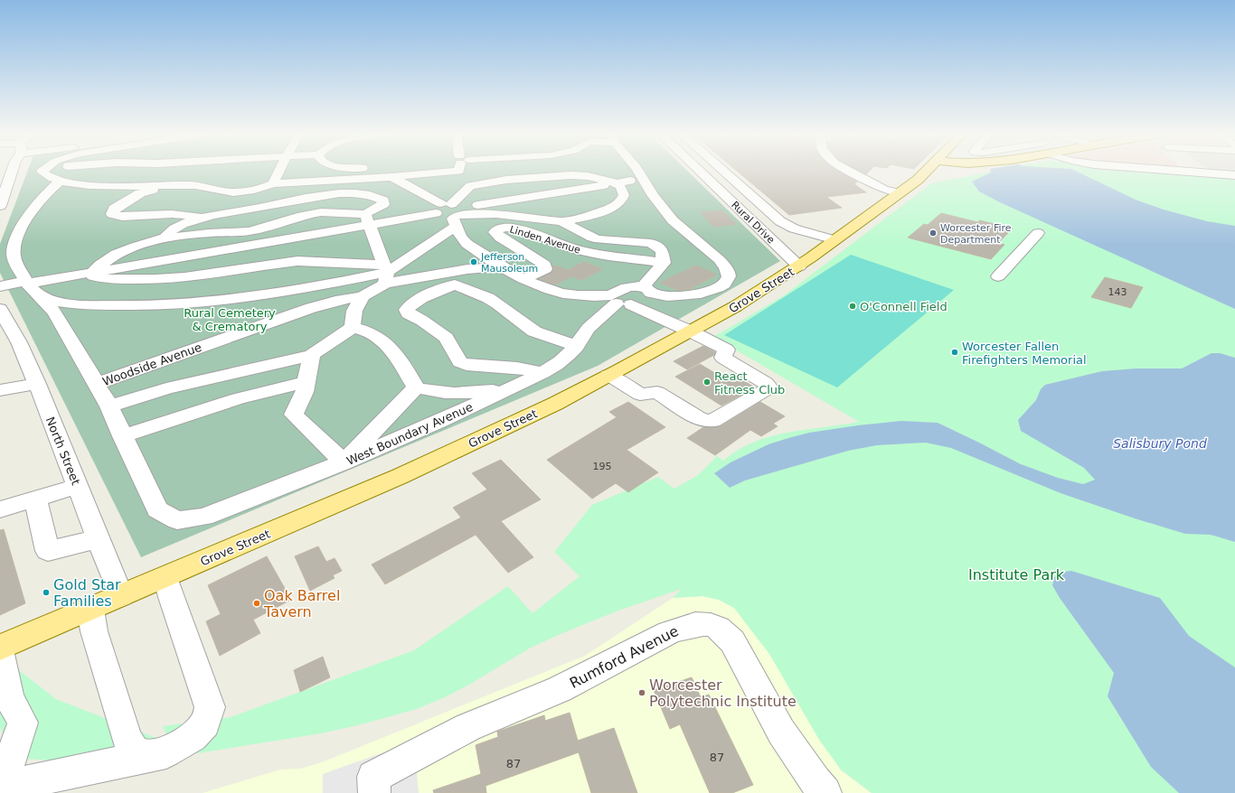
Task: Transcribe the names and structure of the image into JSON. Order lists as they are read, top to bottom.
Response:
{
  "streets": {
    "main road": ["Grove Street"],
    "street": [
      "Rural Drive",
      "Linden Avenue",
      "Woodside Avenue",
      "West Boundary Avenue",
      "North Street",
      "Rumford Avenue"
    ]
  },
  "crossings": [
    ["Rural Drive", "Grove Street"],
    ["Grove Street", "North Street"]
  ],
  "water": ["Salisbury Pond"],
  "parks": ["Rural Cemetery & Crematory", "Institute Park"],
  "places": [
    "Worcester Fire Department",
    "Jefferson Mausoleum",
    "O'Connell Field",
    "Worcester Fallen Firefighters Memorial",
    "React Fitness Club",
    "Gold Star Families",
    "Oak Barrel Tavern",
    "Worcester Polytechnic Institute"
  ],
  "house_numbers": [
    "143",
    "195",
    "87",
    "87"
  ]
}
